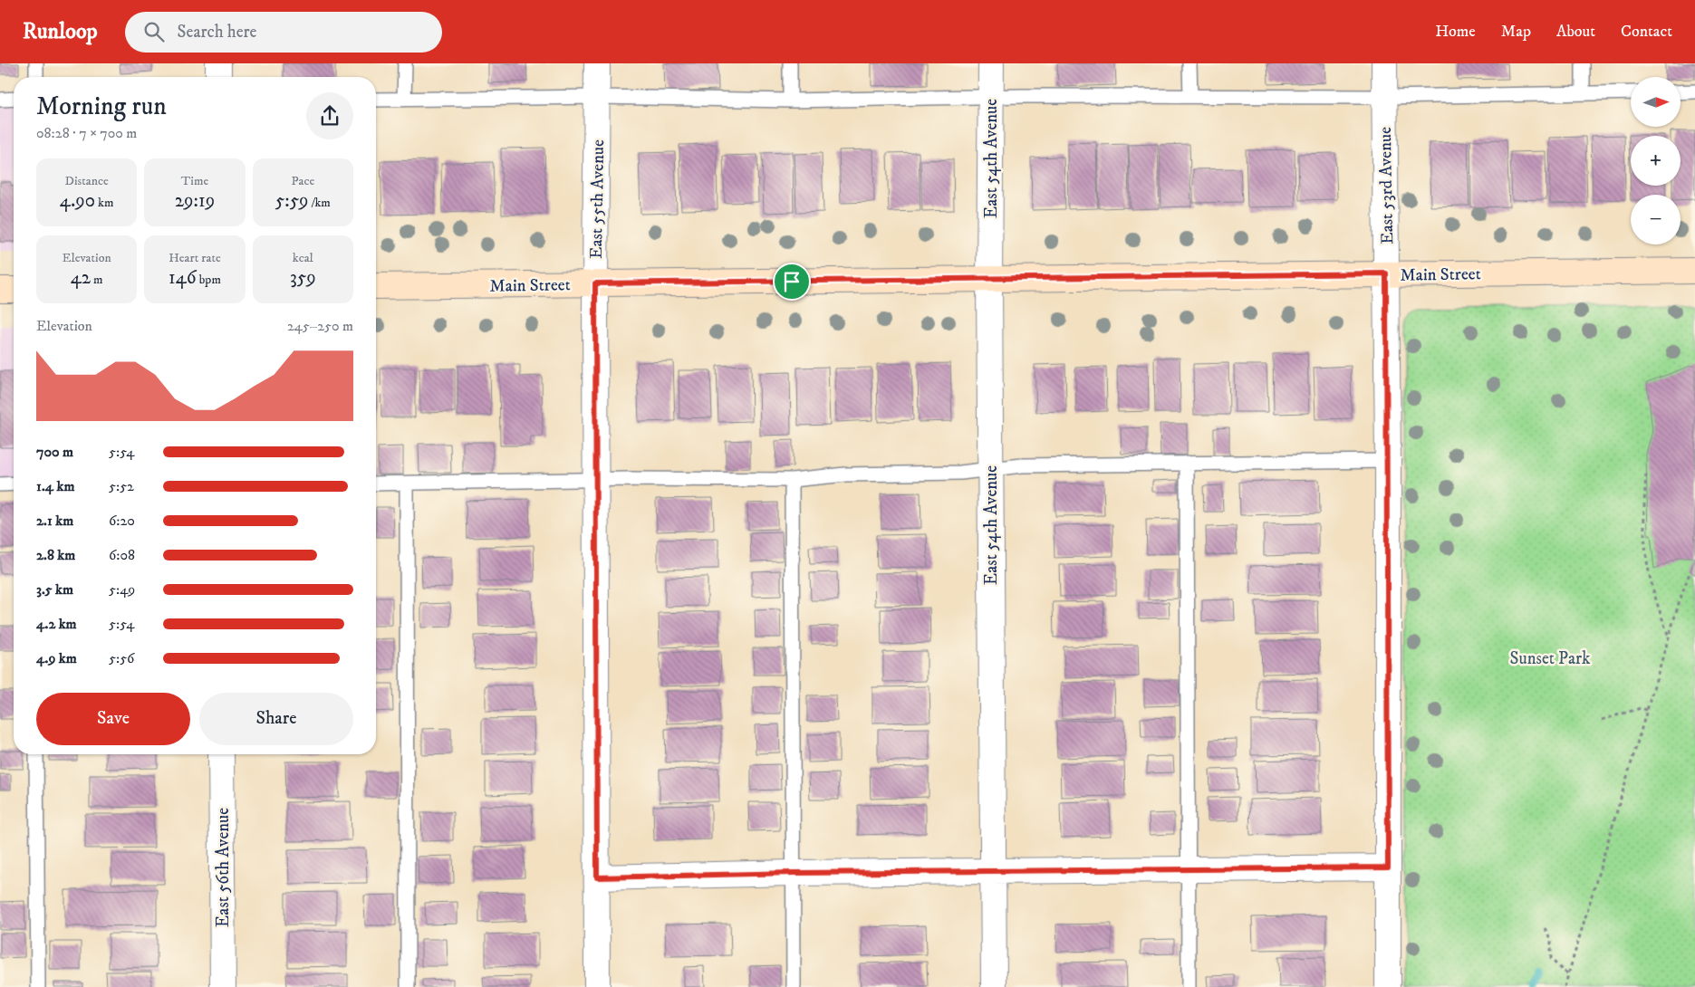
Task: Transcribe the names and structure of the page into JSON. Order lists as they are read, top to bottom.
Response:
{
  "streets": {
    "main road": ["Main Street"],
    "street": [
      "East 54th Avenue",
      "East 53rd Avenue",
      "East 55th Avenue",
      "East 56th Avenue"
    ]
  },
  "crossings": [
    ["East 54th Avenue", "Main Street"],
    ["East 53rd Avenue", "Main Street"],
    ["East 55th Avenue", "Main Street"]
  ],
  "parks": ["Sunset Park"],
  "north": "right",
  "page": {
    "header": "Runloop",
    "search": "Search here",
    "nav": [
      "Home",
      "Map",
      "About",
      "Contact"
    ],
    "map_buttons": ["+", "−"],
    "heading": ["Morning run", "08:28 · 7 × 700 m"],
    "stats": [
      ["Distance", "4.90 km"],
      ["Time", "29:19"],
      ["Pace", "5:59 /km"],
      ["Elevation", "42 m"],
      ["Heart rate", "146 bpm"],
      ["kcal", "359"]
    ],
    "chart": ["Elevation", "245–250 m"],
    "list": [
      {
        "name": "700 m",
        "note": "5:54"
      },
      {
        "name": "1.4 km",
        "note": "5:52"
      },
      {
        "name": "2.1 km",
        "note": "6:20"
      },
      {
        "name": "2.8 km",
        "note": "6:08"
      },
      {
        "name": "3.5 km",
        "note": "5:49"
      },
      {
        "name": "4.2 km",
        "note": "5:54"
      },
      {
        "name": "4.9 km",
        "note": "5:56"
      }
    ],
    "buttons": ["Save", "Share"]
  }
}
